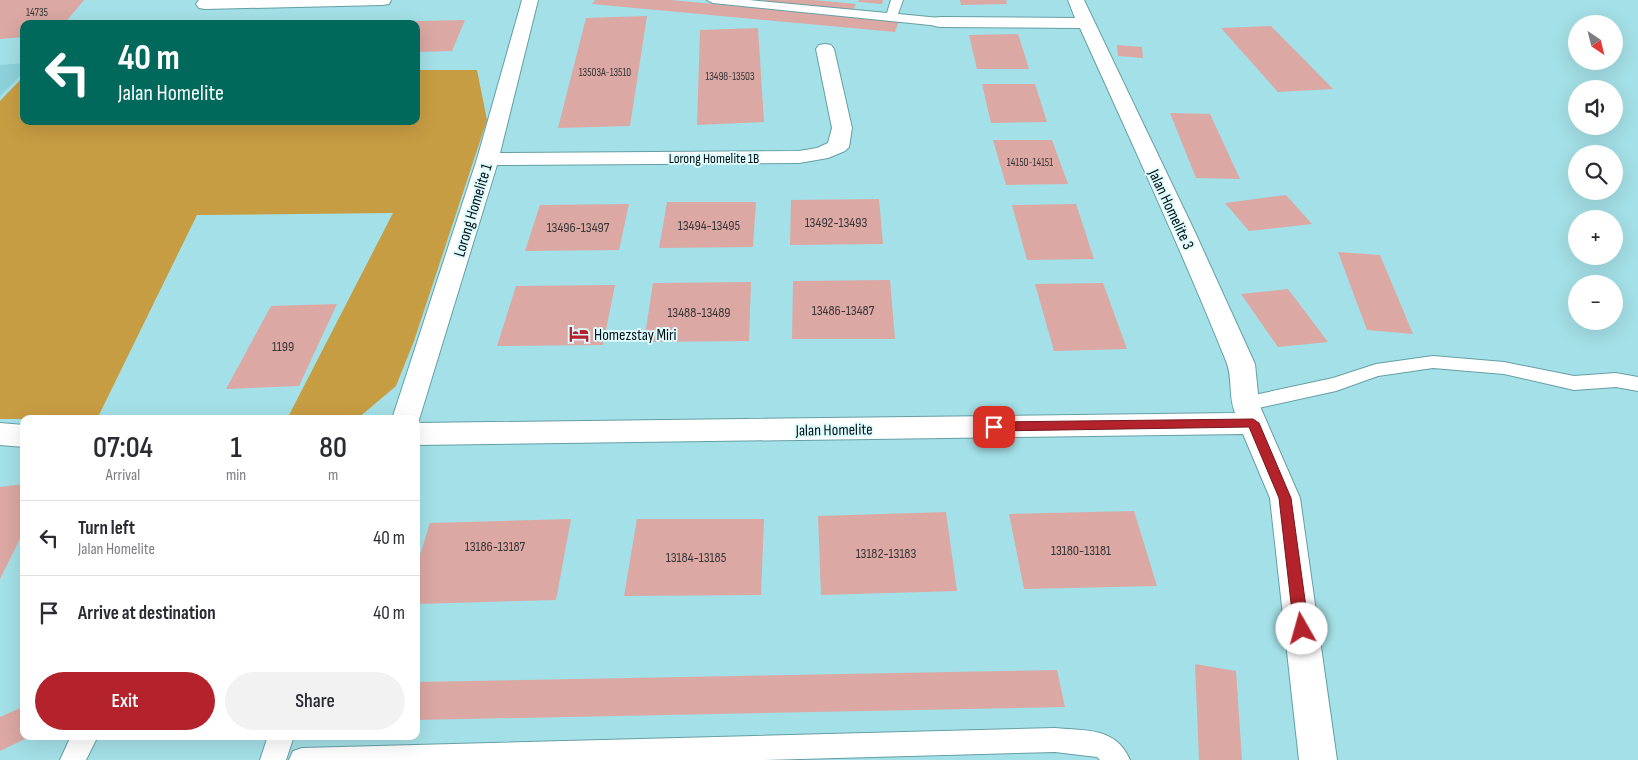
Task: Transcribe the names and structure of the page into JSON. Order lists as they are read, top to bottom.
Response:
{
  "streets": {
    "street": [
      "Lorong Homelite 1B",
      "Jalan Homelite 3",
      "Lorong Homelite 1",
      "Jalan Homelite"
    ]
  },
  "crossings": [
    ["Lorong Homelite 1B", "Lorong Homelite 1"],
    ["Jalan Homelite 3", "Jalan Homelite"]
  ],
  "places": {
    "hotel": ["Homezstay Miri"]
  },
  "house_numbers": [
    "14735",
    "13503A-13510",
    "13498-13503",
    "14150-14151",
    "13492-13493",
    "13494-13495",
    "13496-13497",
    "13486-13487",
    "13488-13489",
    "1199",
    "13186-13187",
    "13180-13181",
    "13182-13183",
    "13184-13185"
  ],
  "north": "bottom right",
  "page": {
    "map_buttons": ["+", "−"],
    "turn": ["40 m", "Jalan Homelite"],
    "eta": [
      "07:04",
      "Arrival",
      "1",
      "min",
      "80",
      "m"
    ],
    "list": [
      {
        "name": "Turn left",
        "note": "Jalan Homelite",
        "value": "40 m"
      },
      {
        "name": "Arrive at destination",
        "value": "40 m"
      }
    ],
    "buttons": ["Exit", "Share"]
  }
}
